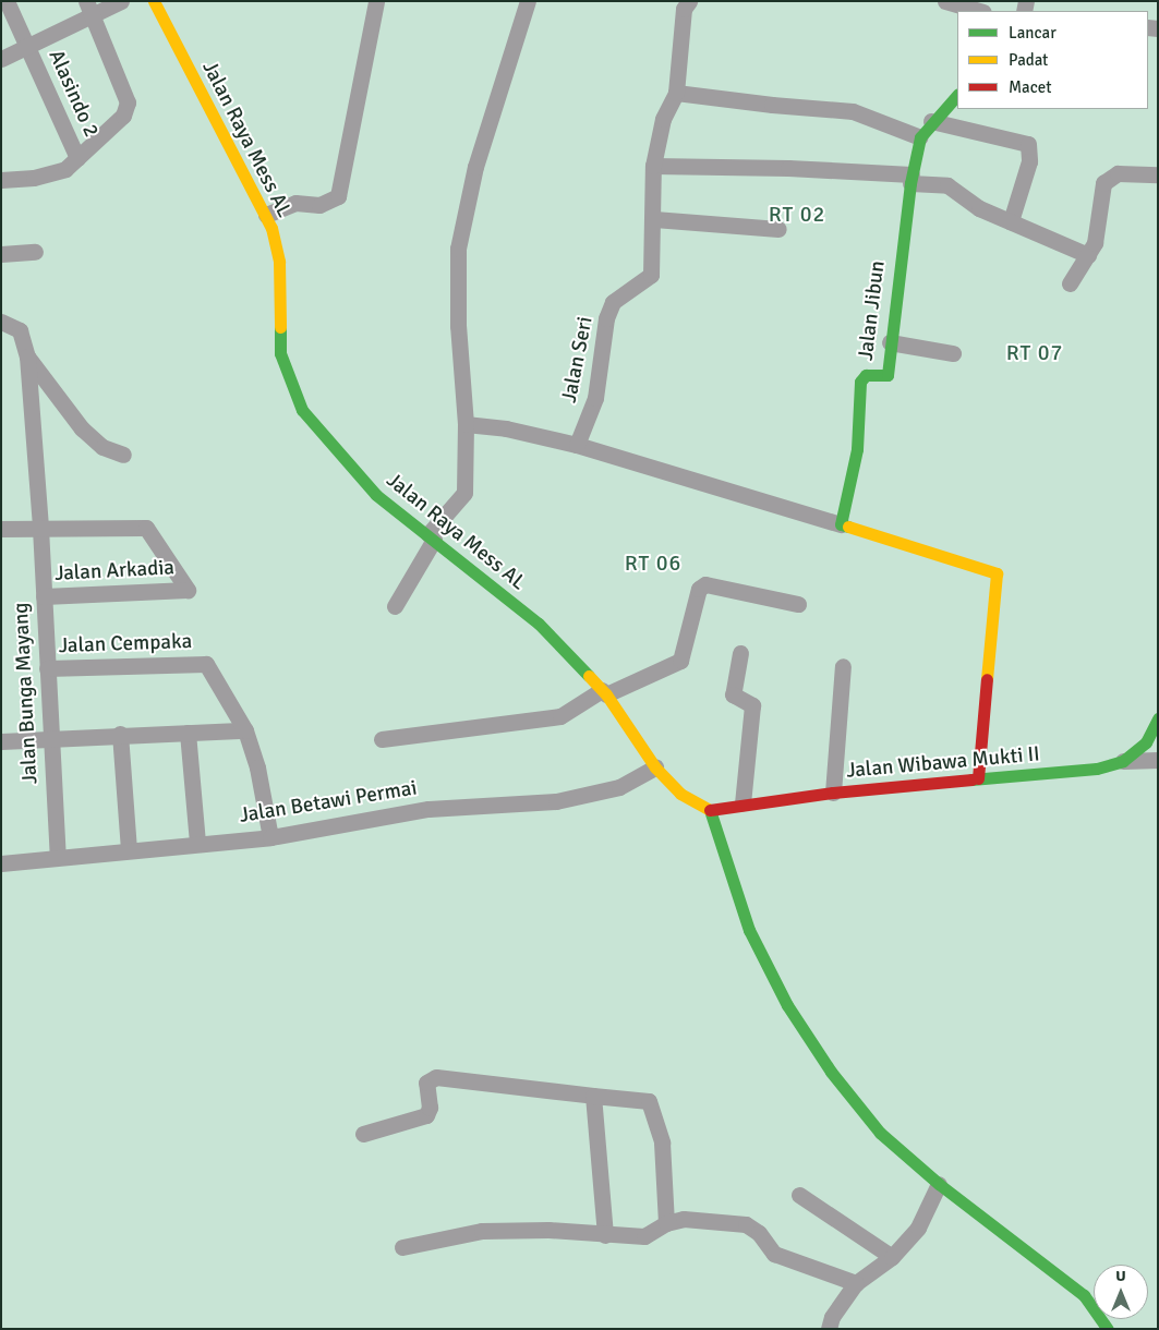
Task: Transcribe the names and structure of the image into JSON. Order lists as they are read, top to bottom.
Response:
{
  "streets": {
    "street": [
      "Alasindo 2",
      "Jalan Raya Mess AL",
      "Jalan Jibun",
      "Jalan Seri",
      "Jalan Arkadia",
      "Jalan Cempaka",
      "Jalan Bunga Mayang",
      "Jalan Wibawa Mukti II",
      "Jalan Betawi Permai"
    ]
  },
  "crossings": [
    ["Jalan Raya Mess AL", "Jalan Wibawa Mukti II"],
    ["Jalan Raya Mess AL", "Jalan Betawi Permai"],
    ["Jalan Arkadia", "Jalan Bunga Mayang"],
    ["Jalan Cempaka", "Jalan Bunga Mayang"],
    ["Jalan Bunga Mayang", "Jalan Betawi Permai"]
  ],
  "districts": ["RT 02", "RT 07", "RT 06"],
  "legend": ["Lancar", "Padat", "Macet"],
  "north": "top"
}
